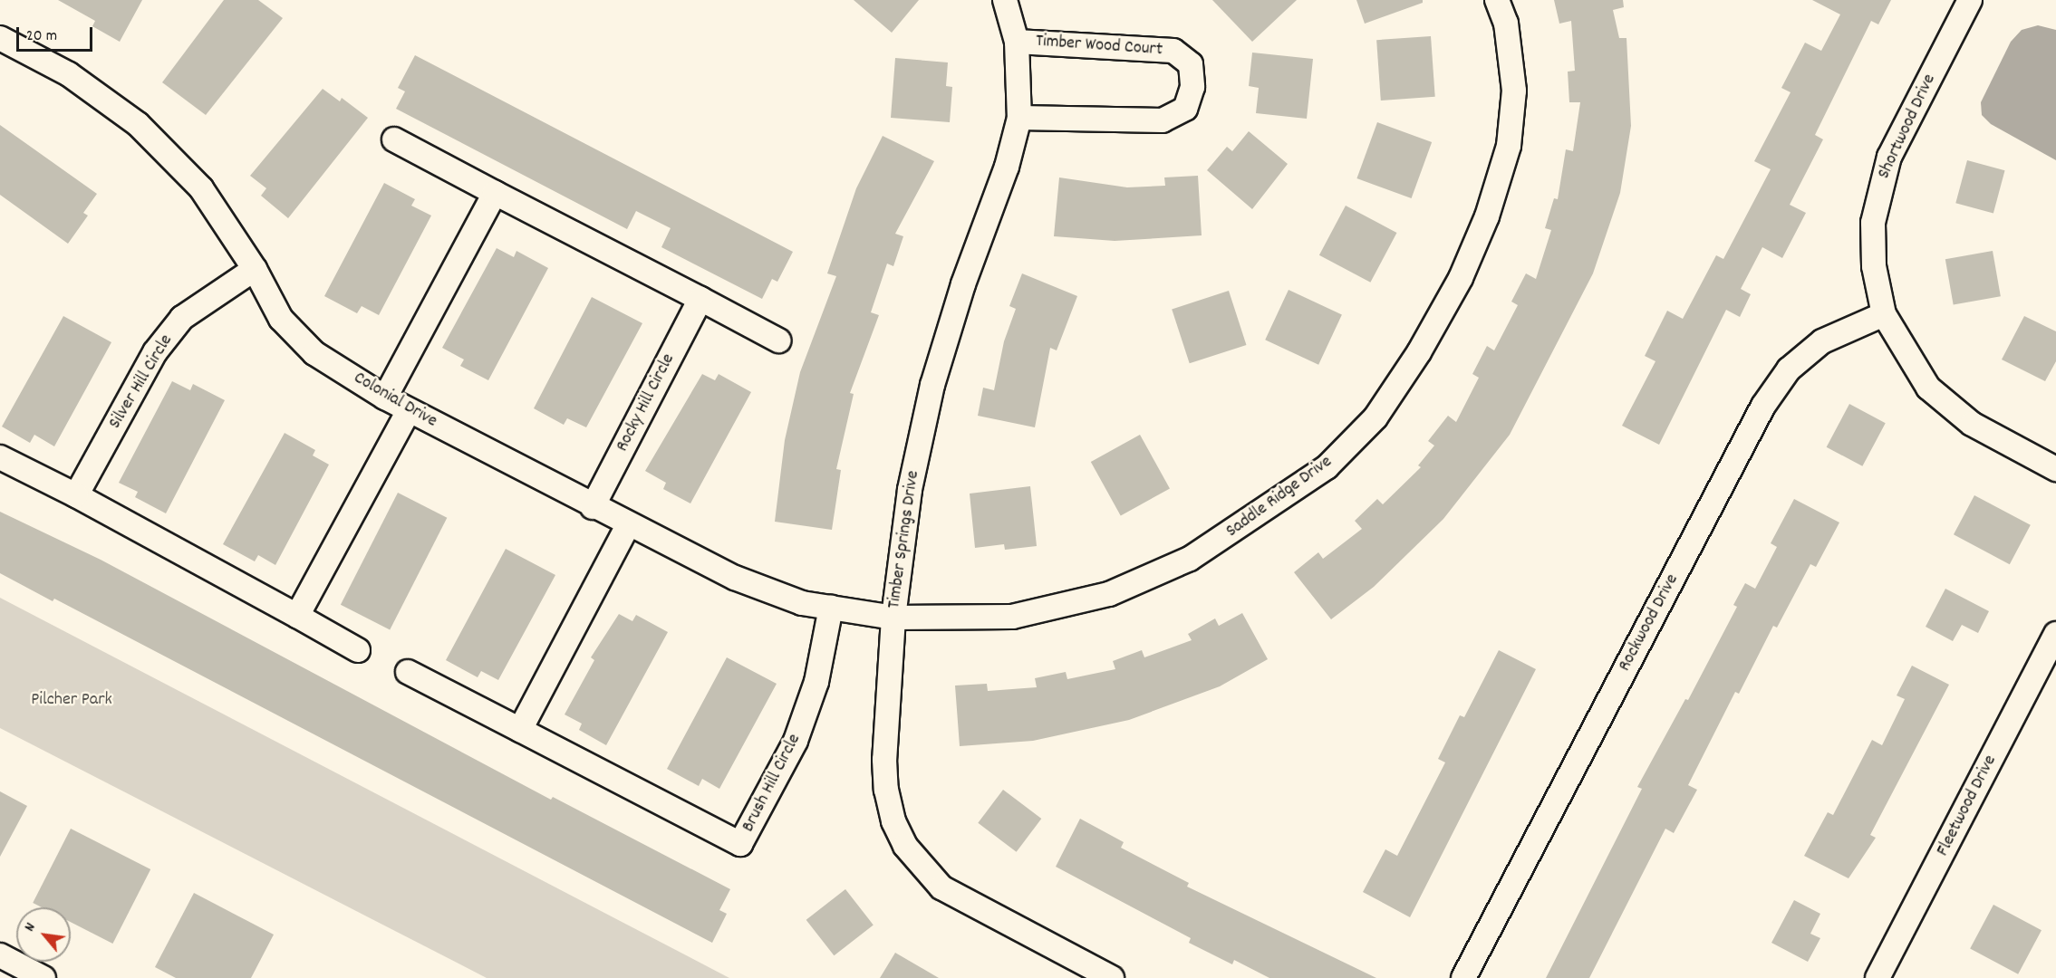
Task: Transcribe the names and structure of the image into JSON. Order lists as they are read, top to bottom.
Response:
{
  "streets": {
    "street": [
      "Timber Wood Court",
      "Shortwood Drive",
      "Silver Hill Circle",
      "Colonial Drive",
      "Rocky Hill Circle",
      "Saddle Ridge Drive",
      "Timber Springs Drive",
      "Rockwood Drive",
      "Brush Hill Circle",
      "Fleetwood Drive"
    ]
  },
  "crossings": [
    ["Timber Wood Court", "Timber Springs Drive"],
    ["Shortwood Drive", "Rockwood Drive"],
    ["Silver Hill Circle", "Colonial Drive"],
    ["Colonial Drive", "Rocky Hill Circle"],
    ["Colonial Drive", "Saddle Ridge Drive"],
    ["Colonial Drive", "Timber Springs Drive"],
    ["Colonial Drive", "Brush Hill Circle"],
    ["Saddle Ridge Drive", "Timber Springs Drive"]
  ],
  "parks": ["Pilcher Park"],
  "scale_bar": "20 m",
  "north": "top left"
}
